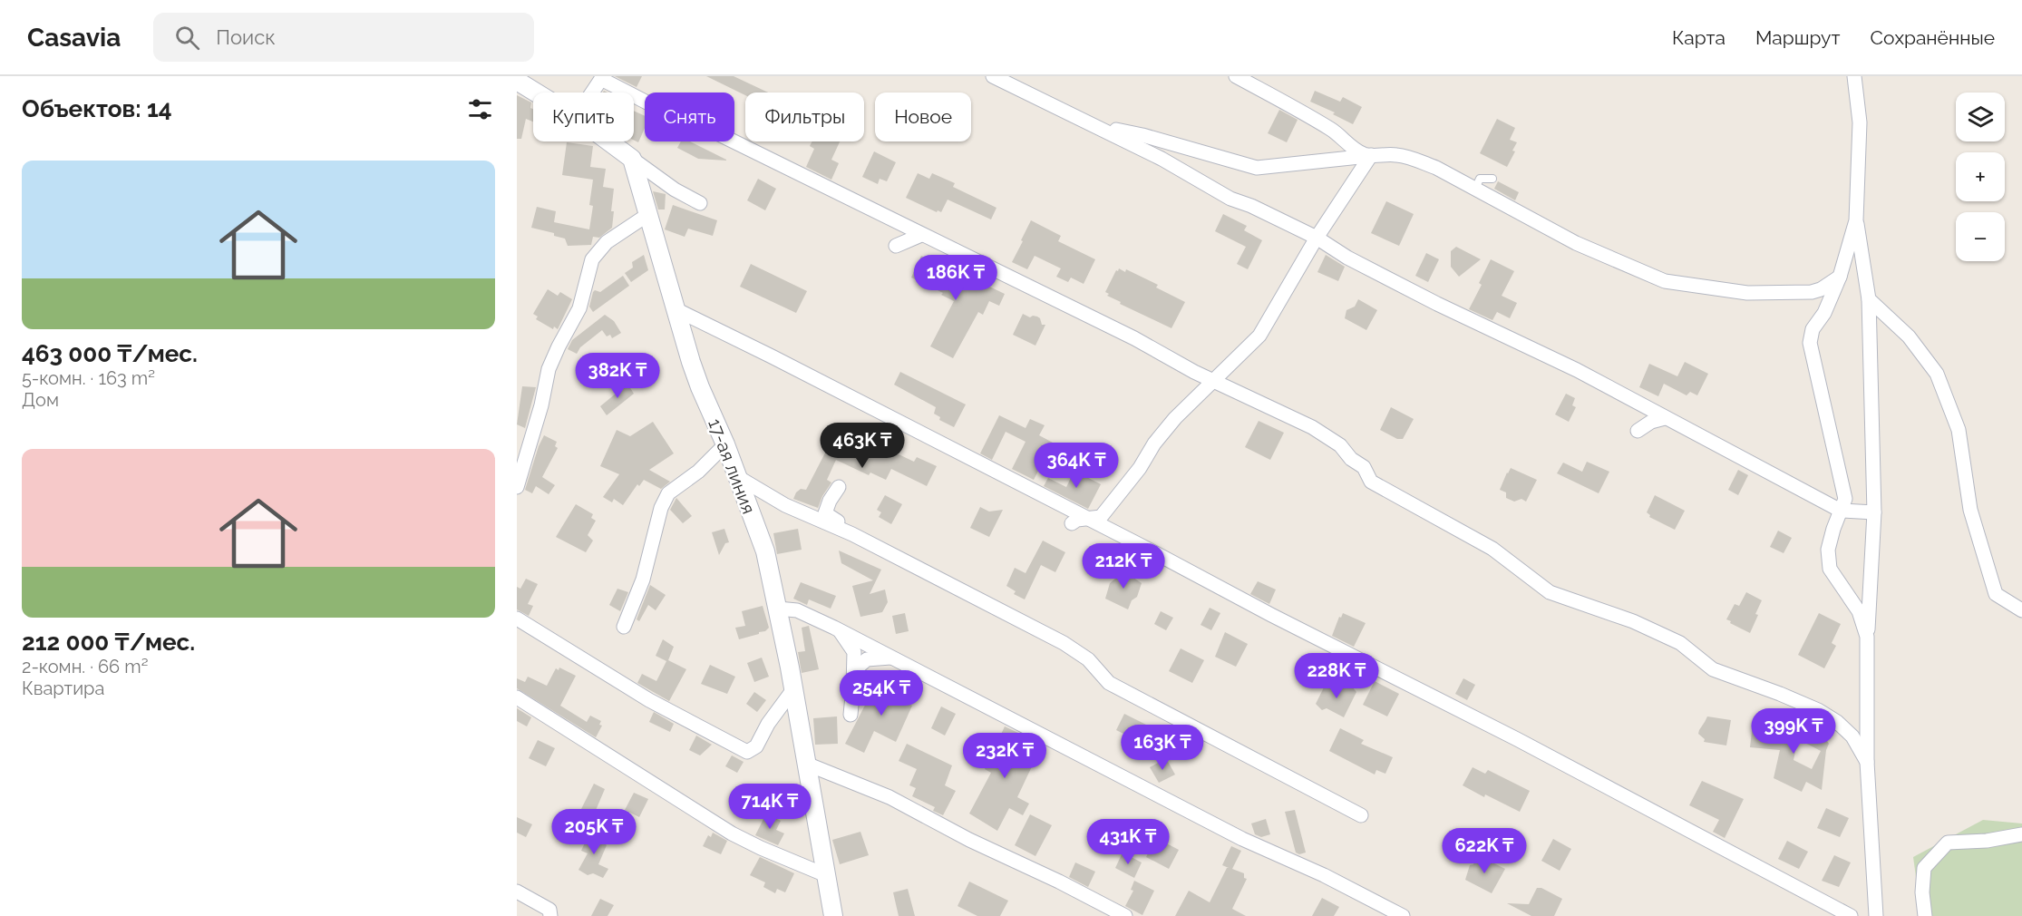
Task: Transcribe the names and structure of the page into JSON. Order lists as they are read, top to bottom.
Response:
{
  "streets": {
    "street": ["17-ая линия"]
  },
  "page": {
    "header": "Casavia",
    "search": "Поиск",
    "nav": ["Карта", "Маршрут", "Сохранённые"],
    "heading": "Объектов: 14",
    "map_buttons": ["+", "−"],
    "chip": [
      "Купить",
      "Снять",
      "Фильтры",
      "Новое"
    ],
    "list": [
      {
        "name": "463 000 ₸/мес.",
        "note": "5-комн. · 163 m² · Дом"
      },
      {
        "name": "212 000 ₸/мес.",
        "note": "2-комн. · 66 m² · Квартира"
      }
    ],
    "price": [
      "186K ₸",
      "382K ₸",
      "463K ₸",
      "364K ₸",
      "212K ₸",
      "228K ₸",
      "254K ₸",
      "399K ₸",
      "163K ₸",
      "232K ₸",
      "714K ₸",
      "205K ₸",
      "431K ₸",
      "622K ₸"
    ]
  }
}
